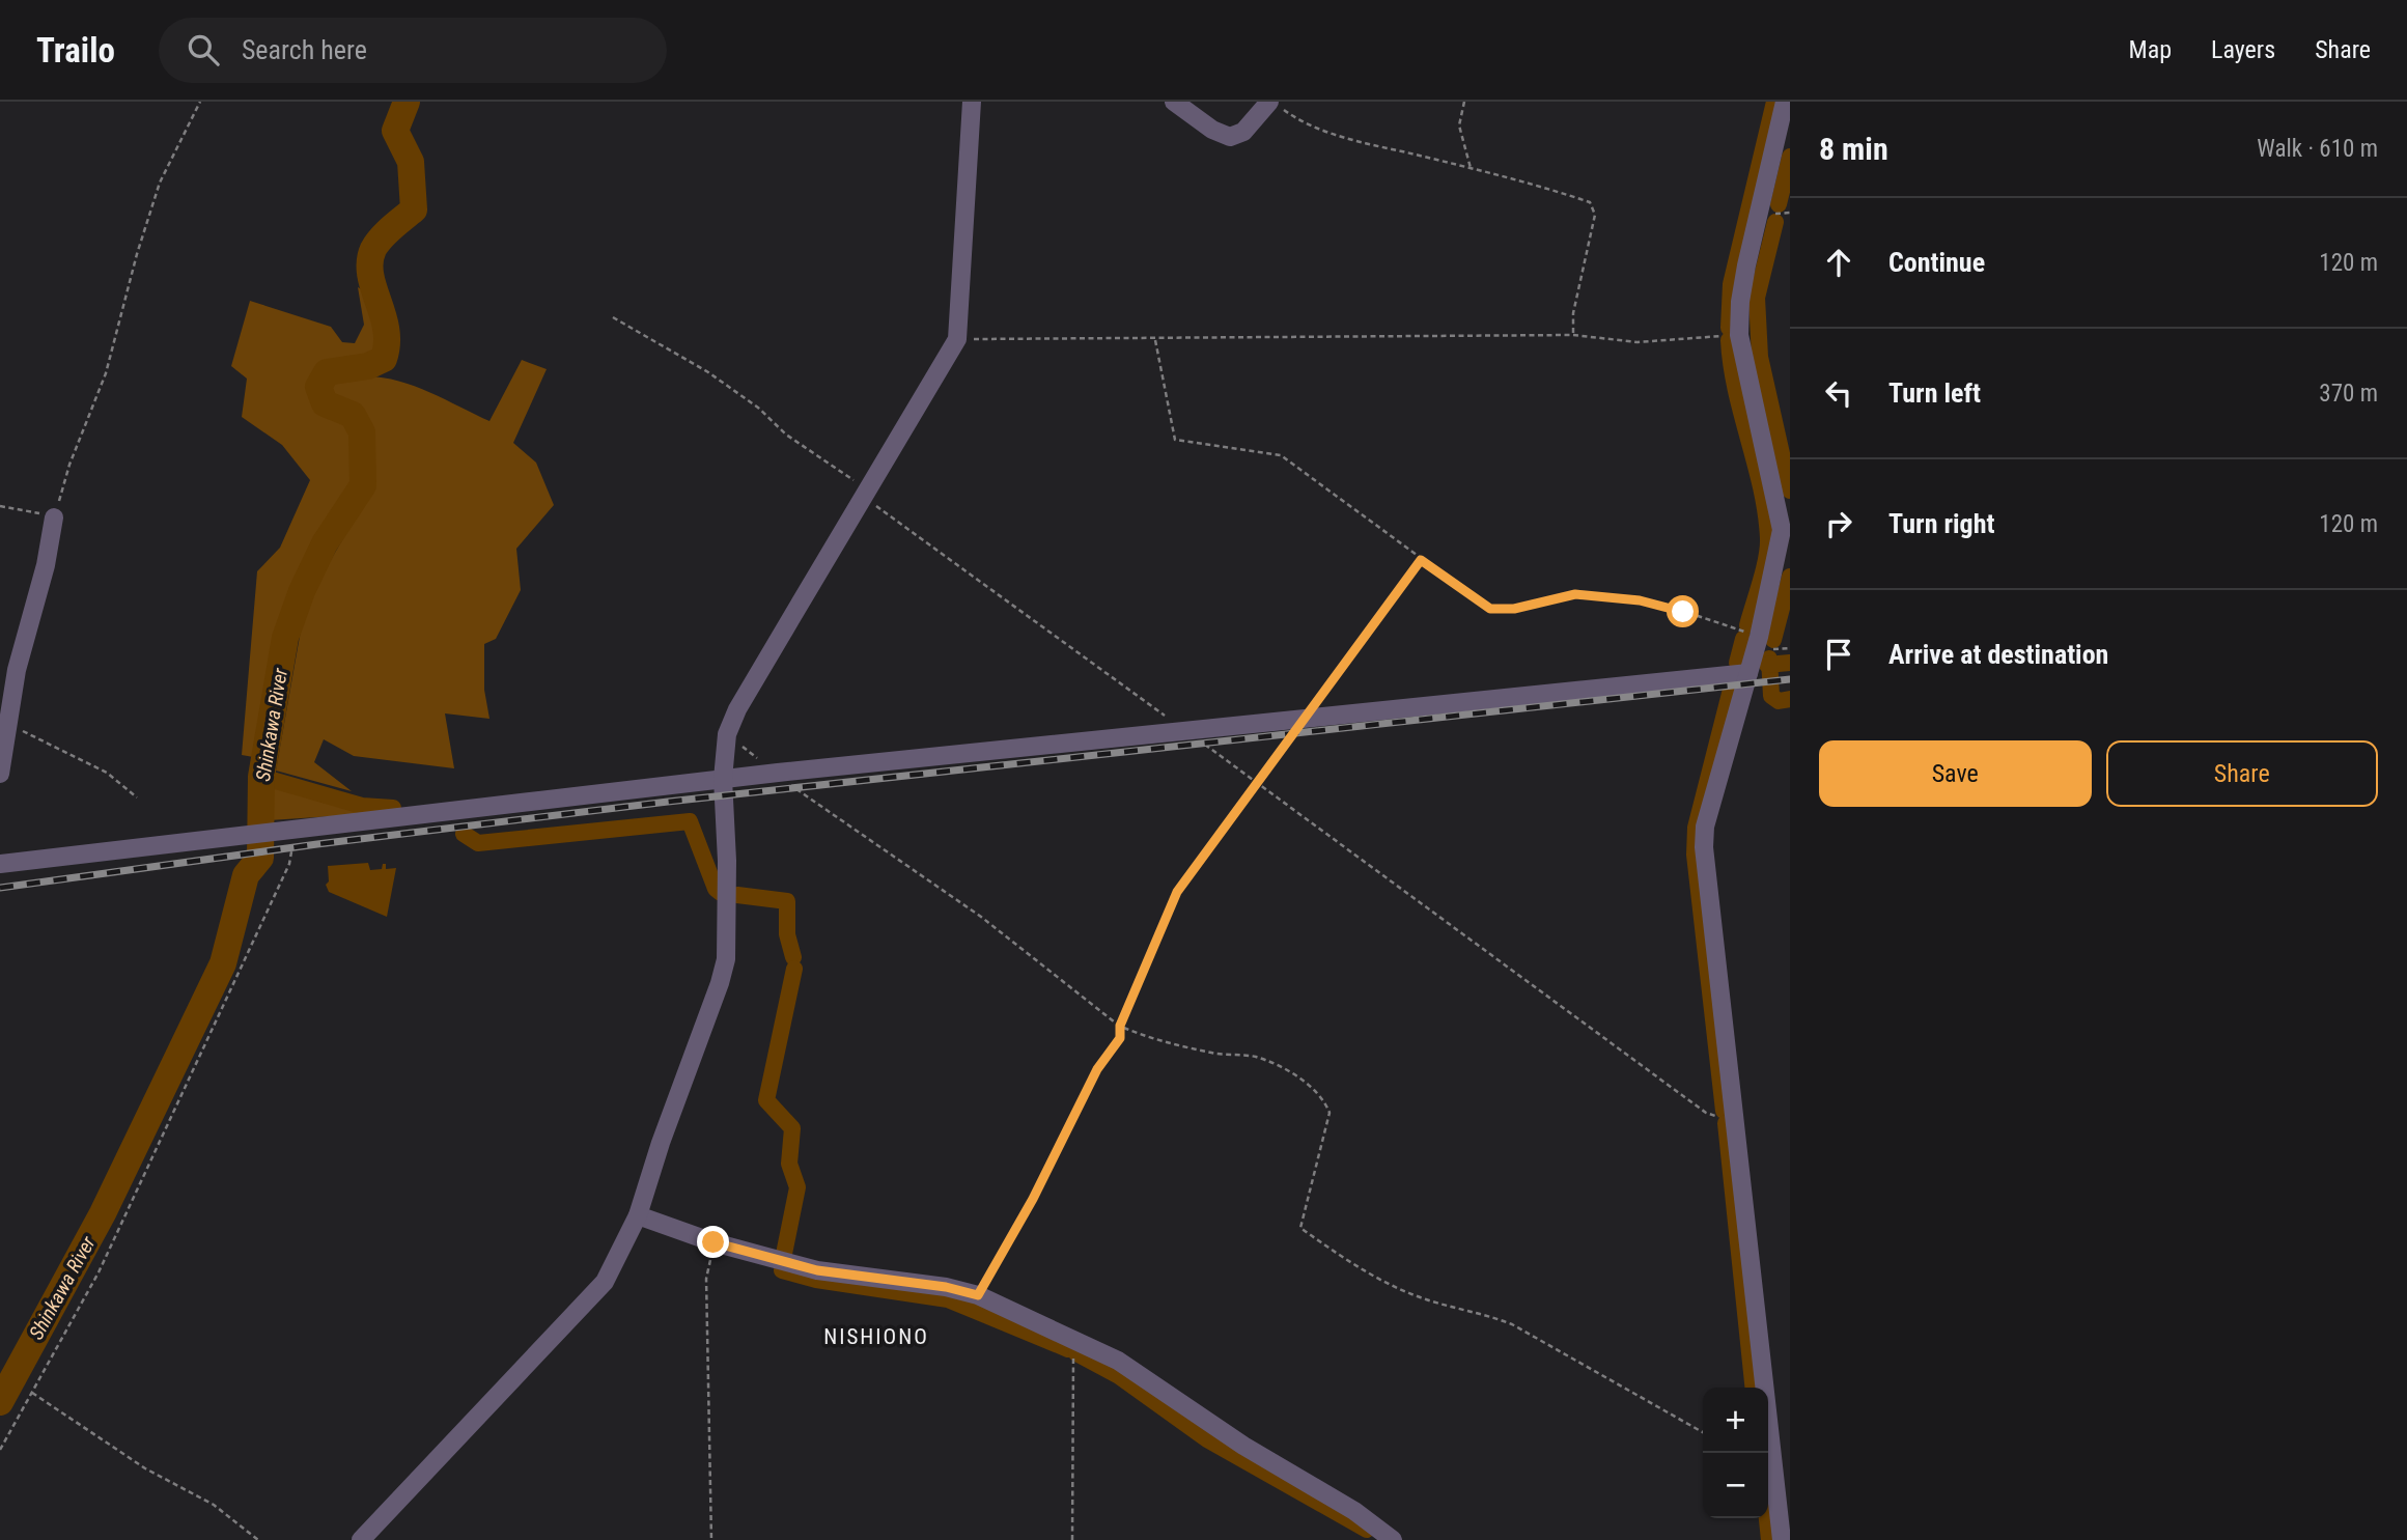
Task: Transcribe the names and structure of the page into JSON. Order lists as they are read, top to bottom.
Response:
{
  "districts": ["NISHIONO"],
  "water": ["Shinkawa River"],
  "page": {
    "header": "Trailo",
    "search": "Search here",
    "nav": ["Map", "Layers", "Share"],
    "heading": ["8 min", "Walk · 610 m"],
    "list": [
      ["Continue", "120 m"],
      ["Turn left", "370 m"],
      ["Turn right", "120 m"],
      "Arrive at destination"
    ],
    "buttons": ["Save", "Share"],
    "map_buttons": ["+", "−"]
  }
}
